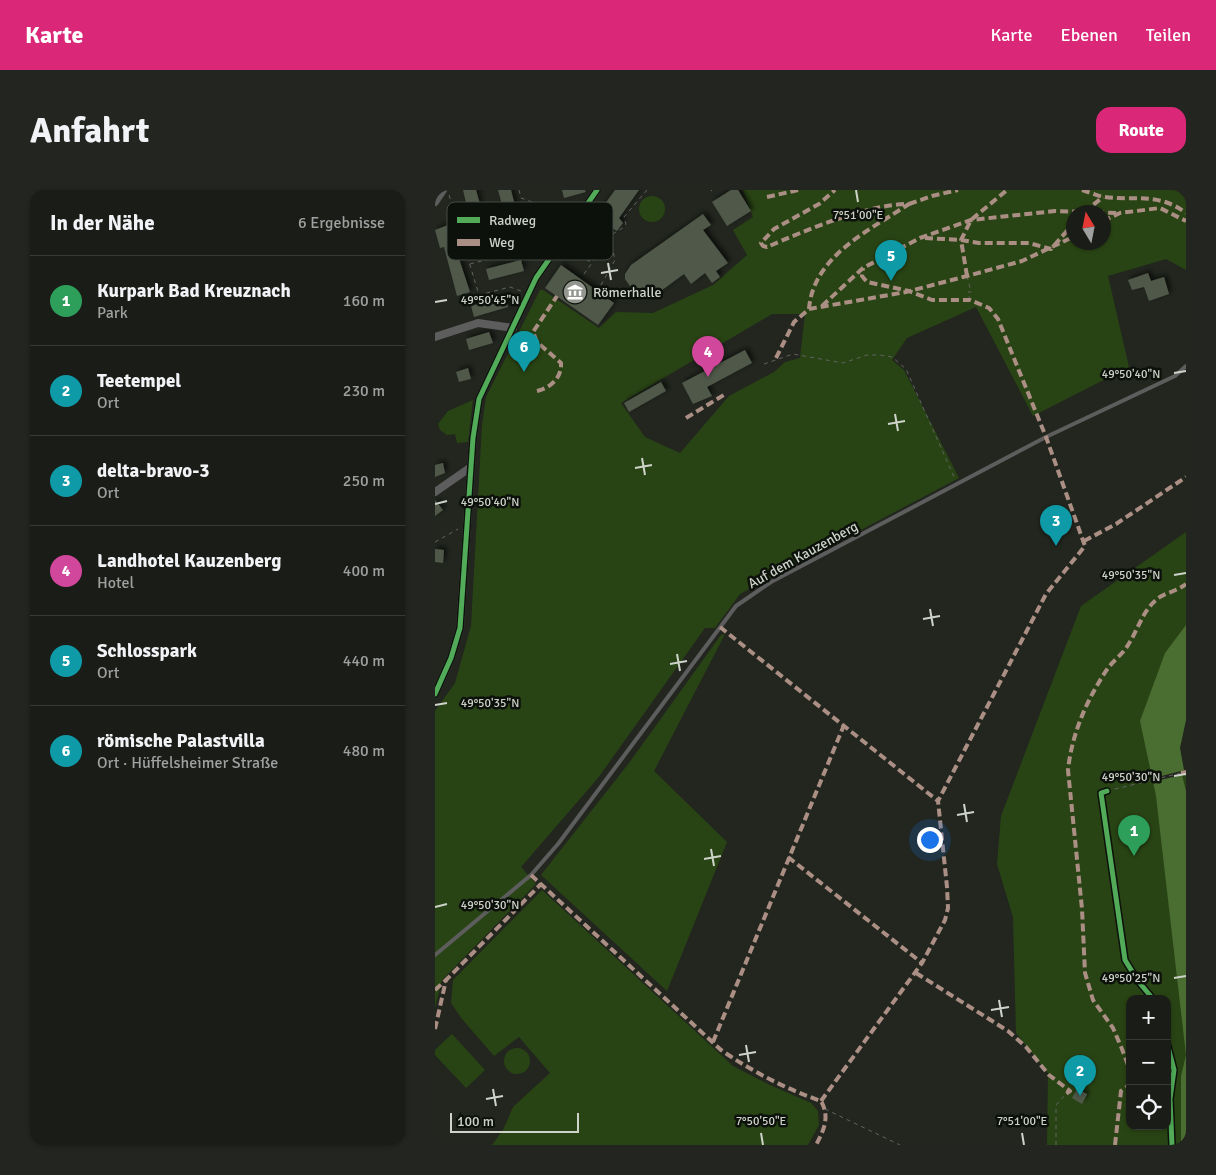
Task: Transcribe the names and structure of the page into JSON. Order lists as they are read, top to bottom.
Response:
{
  "streets": {
    "lane": ["Auf dem Kauzenberg"]
  },
  "places": {
    "museum": ["Römerhalle"]
  },
  "legend": ["Radweg", "Weg"],
  "scale_bar": "100 m",
  "north": "top",
  "page": {
    "header": "Karte",
    "nav": ["Karte", "Ebenen", "Teilen"],
    "buttons": "Route",
    "title": "Anfahrt",
    "heading": ["In der Nähe", "6 Ergebnisse"],
    "pins": [
      "5",
      "6",
      "4",
      "3",
      "1",
      "2"
    ],
    "list": [
      {
        "mark": "1",
        "name": "Kurpark Bad Kreuznach",
        "note": "Park",
        "value": "160 m"
      },
      {
        "mark": "2",
        "name": "Teetempel",
        "note": "Ort",
        "value": "230 m"
      },
      {
        "mark": "3",
        "name": "delta-bravo-3",
        "note": "Ort",
        "value": "250 m"
      },
      {
        "mark": "4",
        "name": "Landhotel Kauzenberg",
        "note": "Hotel",
        "value": "400 m"
      },
      {
        "mark": "5",
        "name": "Schlosspark",
        "note": "Ort",
        "value": "440 m"
      },
      {
        "mark": "6",
        "name": "römische Palastvilla",
        "note": "Ort · Hüffelsheimer Straße",
        "value": "480 m"
      }
    ],
    "map_buttons": ["+", "−"],
    "scale": "100 m"
  },
  "coordinates": [
    "7°51'00\"E",
    "49°50'45\"N",
    "49°50'40\"N",
    "49°50'35\"N",
    "49°50'30\"N",
    "49°50'25\"N",
    "7°50'50\"E"
  ]
}
